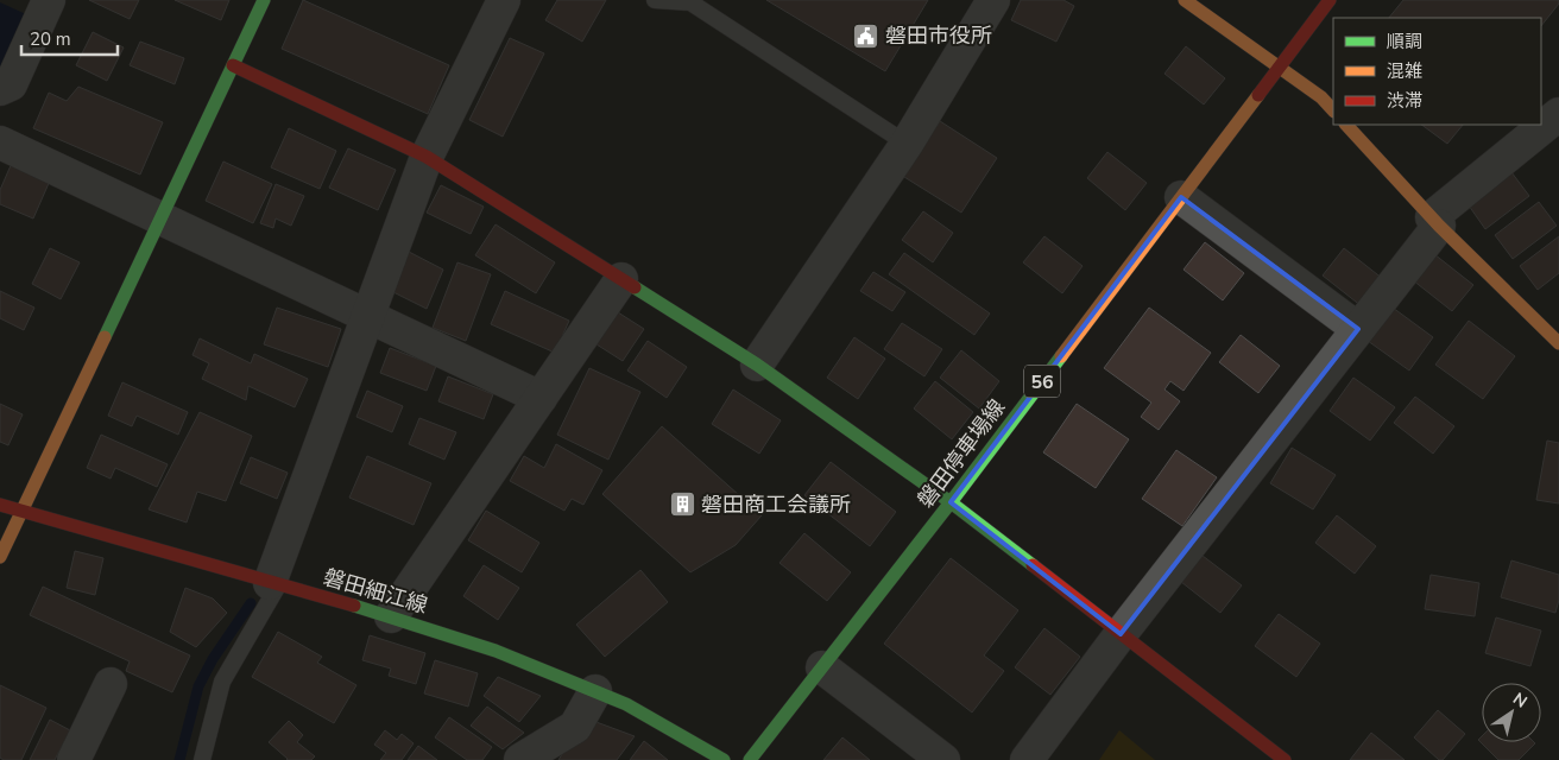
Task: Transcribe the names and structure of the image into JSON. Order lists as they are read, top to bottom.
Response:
{
  "streets": {
    "street": ["56", "磐田停車場線", "磐田細江線"]
  },
  "places": {
    "public building": ["磐田市役所"],
    "building": ["磐田商工会議所"]
  },
  "legend": ["順調", "混雑", "渋滞"],
  "scale_bar": "20 m",
  "north": "top right"
}
